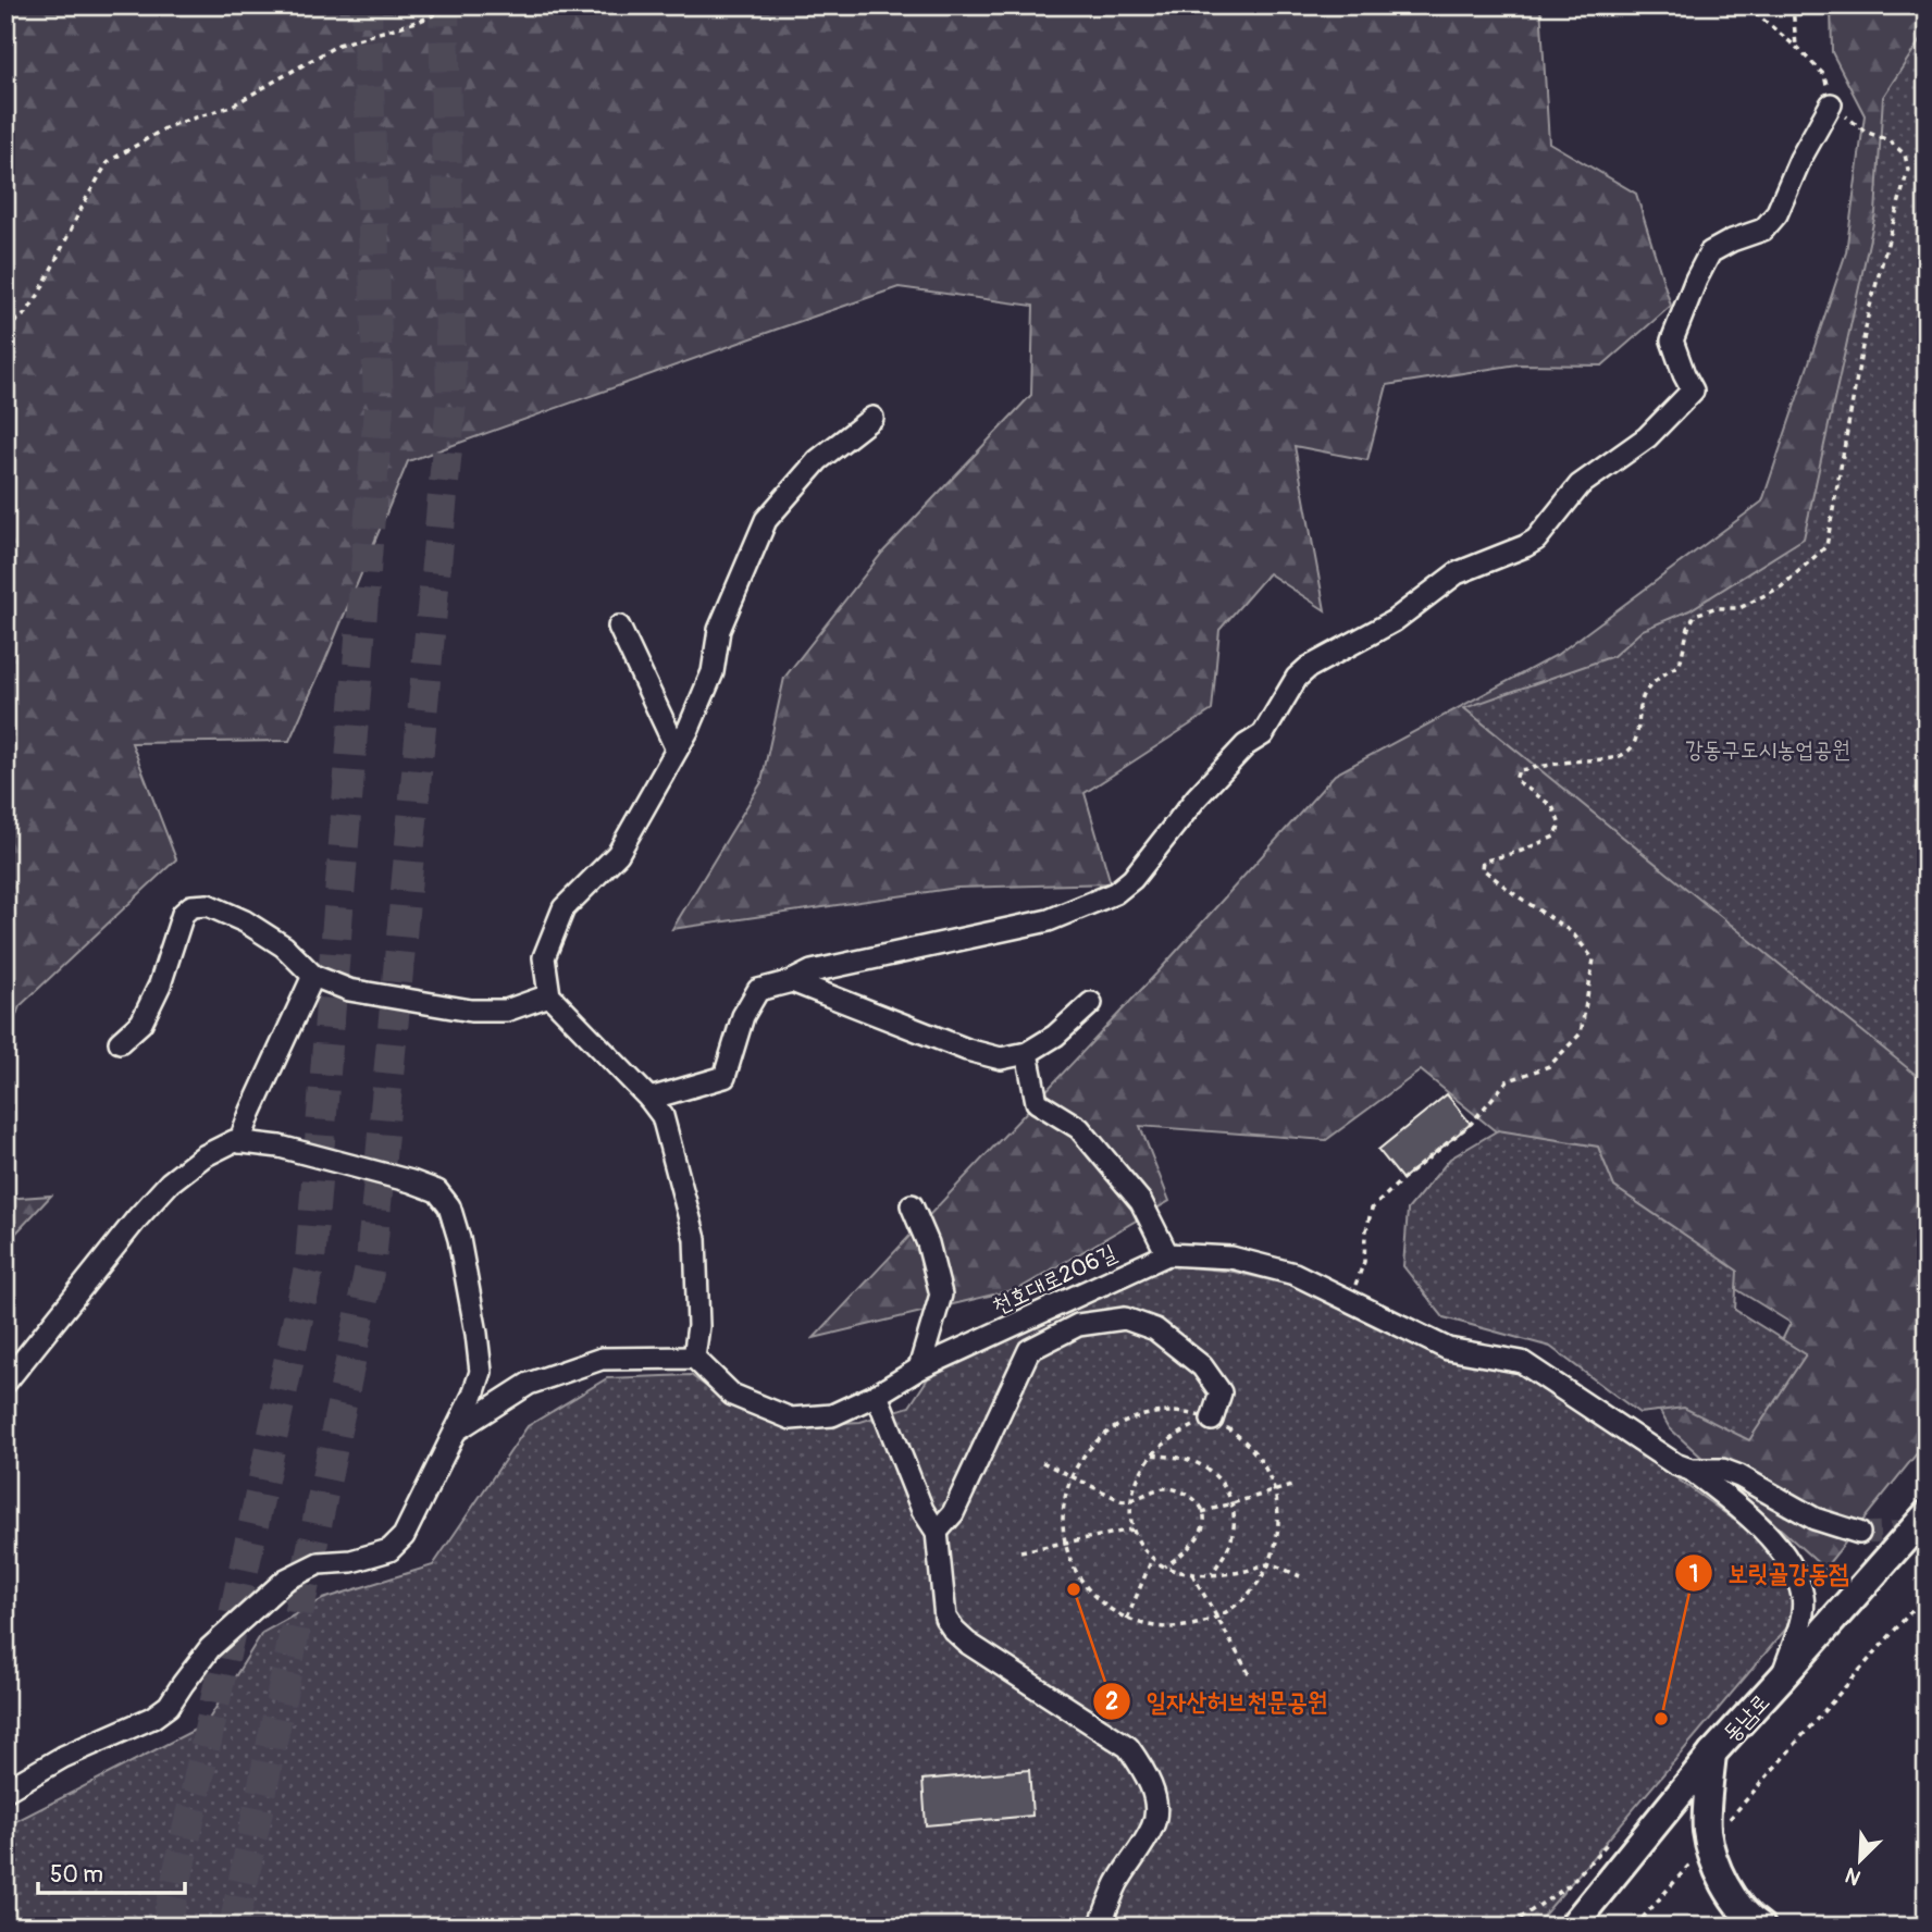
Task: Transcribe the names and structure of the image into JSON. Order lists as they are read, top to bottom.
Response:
{
  "streets": {
    "main road": ["동남로"],
    "street": ["천호대로206길"]
  },
  "parks": ["강동구도시농업공원"],
  "places": ["일자산허브천문공원", "보릿골강동점"],
  "scale_bar": "50 m",
  "north": "bottom left"
}
